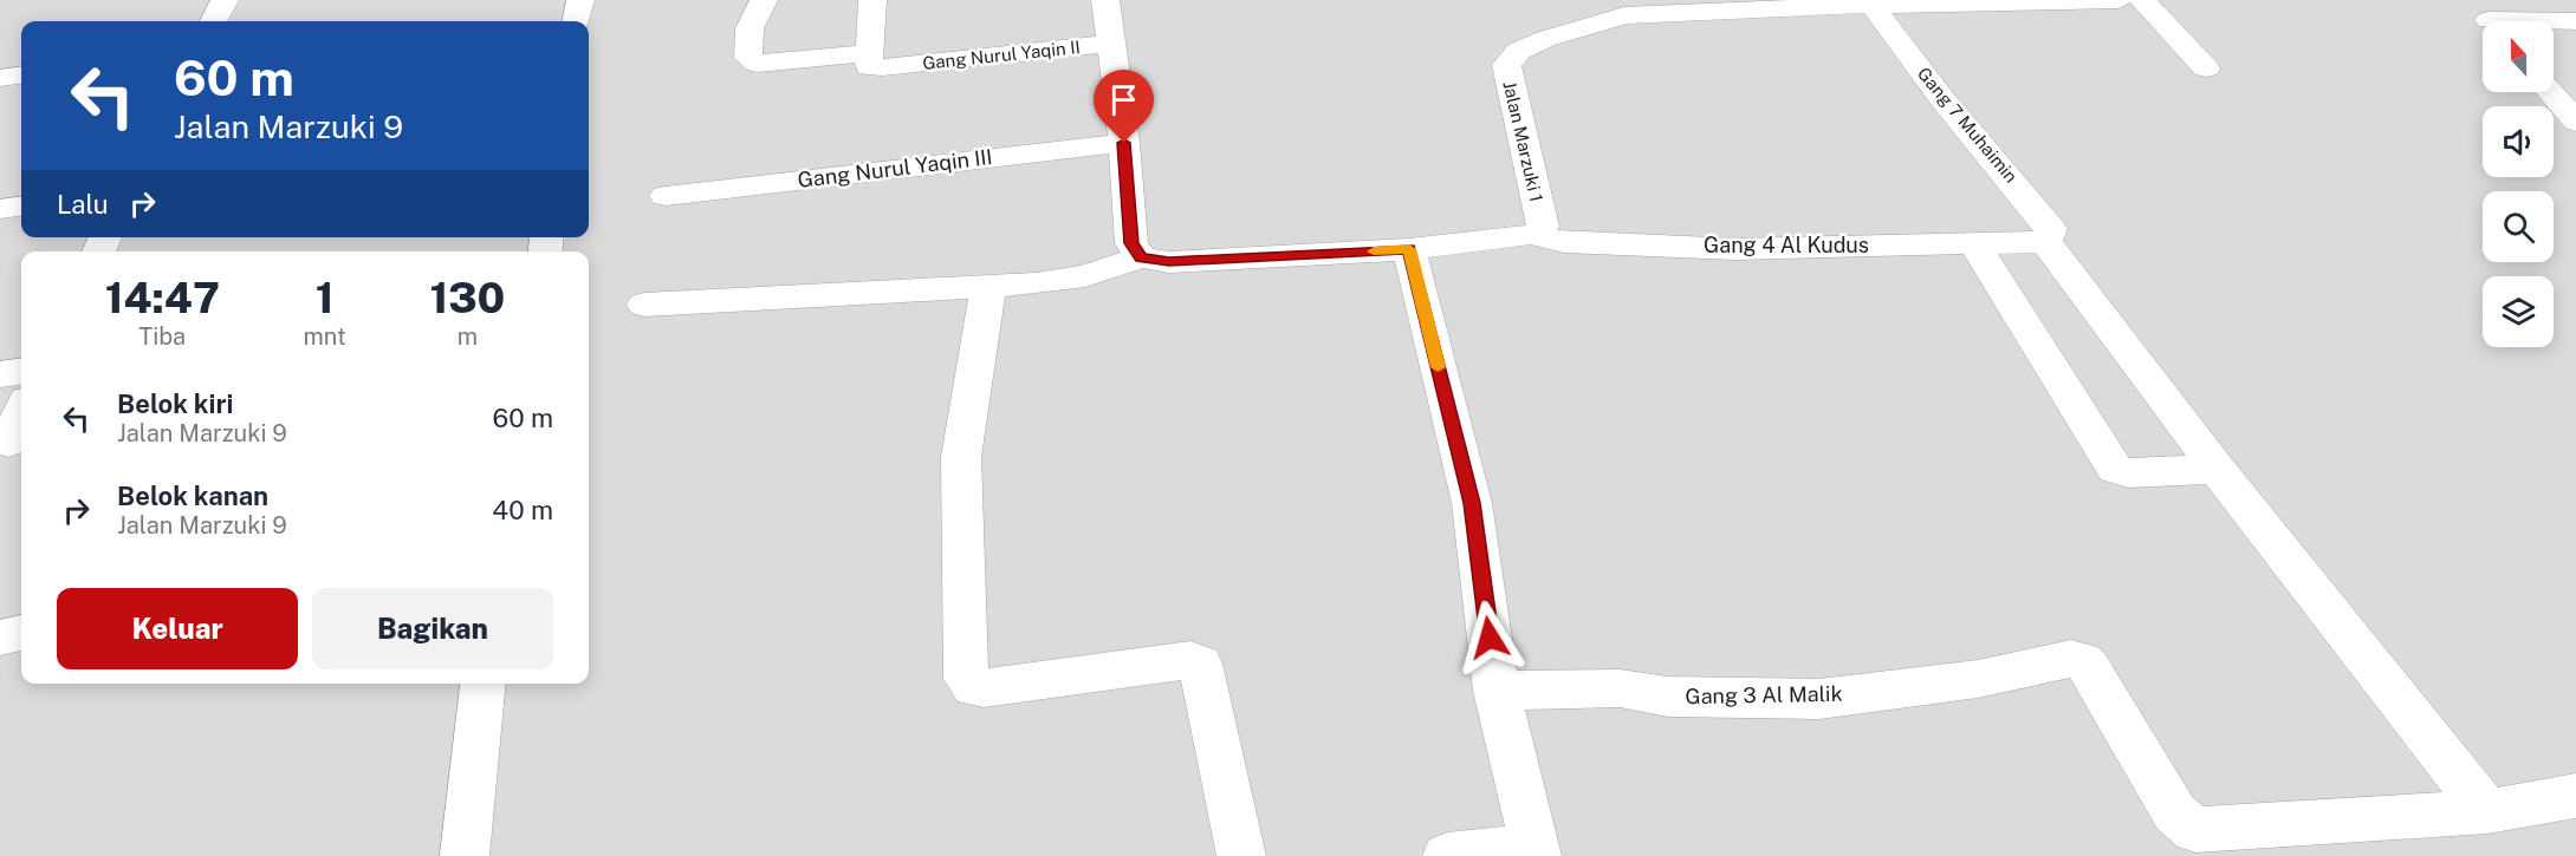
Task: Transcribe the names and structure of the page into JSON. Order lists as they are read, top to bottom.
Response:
{
  "streets": {
    "street": [
      "Gang Nurul Yaqin II",
      "Gang 7 Muhaimin",
      "Jalan Marzuki 1",
      "Gang Nurul Yaqin III",
      "Gang 4 Al Kudus",
      "Gang 3 Al Malik"
    ]
  },
  "crossings": [
    ["Gang 7 Muhaimin", "Gang 4 Al Kudus"],
    ["Jalan Marzuki 1", "Gang 4 Al Kudus"]
  ],
  "north": "top",
  "page": {
    "turn": ["60 m", "Jalan Marzuki 9"],
    "then": "Lalu",
    "eta": [
      "14:47",
      "Tiba",
      "1",
      "mnt",
      "130",
      "m"
    ],
    "list": [
      {
        "name": "Belok kiri",
        "note": "Jalan Marzuki 9",
        "value": "60 m"
      },
      {
        "name": "Belok kanan",
        "note": "Jalan Marzuki 9",
        "value": "40 m"
      }
    ],
    "buttons": ["Keluar", "Bagikan"]
  }
}
